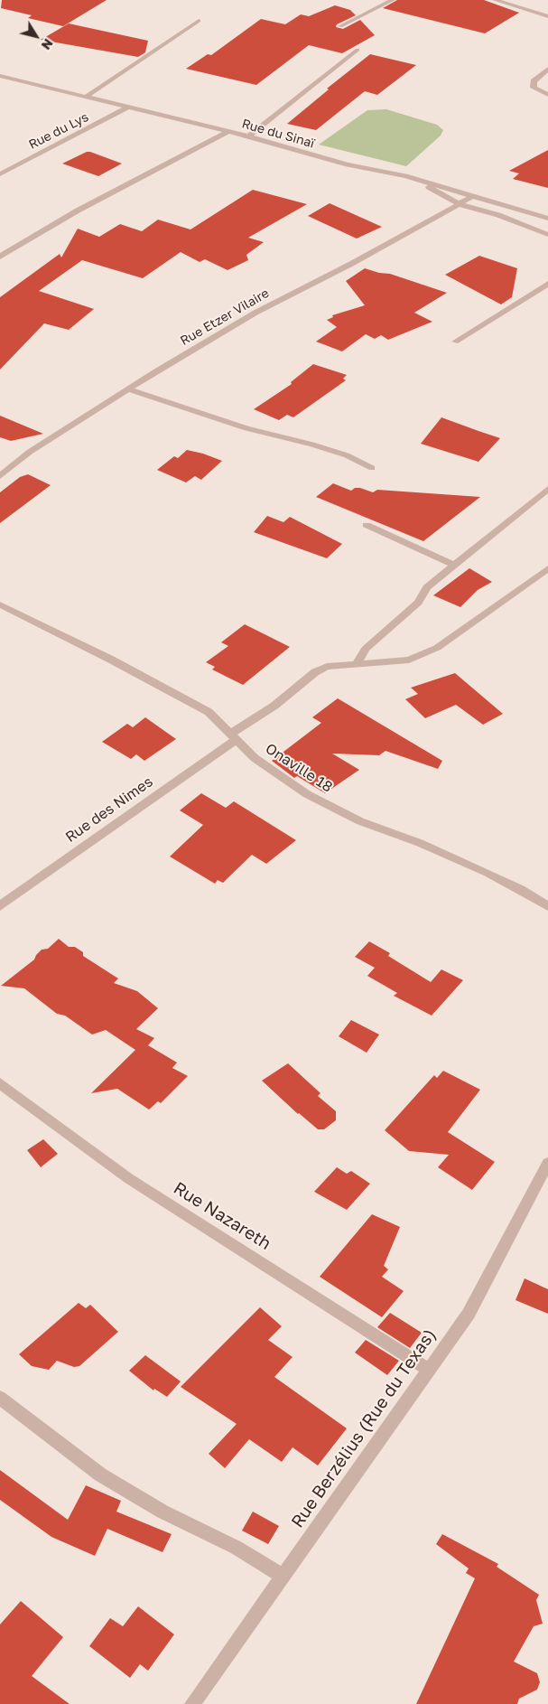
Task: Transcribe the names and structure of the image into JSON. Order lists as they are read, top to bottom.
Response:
{
  "streets": {
    "street": [
      "Rue du Lys",
      "Rue du Sinaï",
      "Rue Etzer Vilaire",
      "Onaville 18",
      "Rue des Nimes",
      "Rue Nazareth",
      "Rue Berzélius (Rue du Texas)"
    ]
  },
  "crossings": [
    ["Rue du Lys", "Rue du Sinaï"],
    ["Rue du Sinaï", "Rue Etzer Vilaire"],
    ["Onaville 18", "Rue des Nimes"],
    ["Rue Nazareth", "Rue Berzélius (Rue du Texas)"]
  ],
  "north": "bottom right"
}
